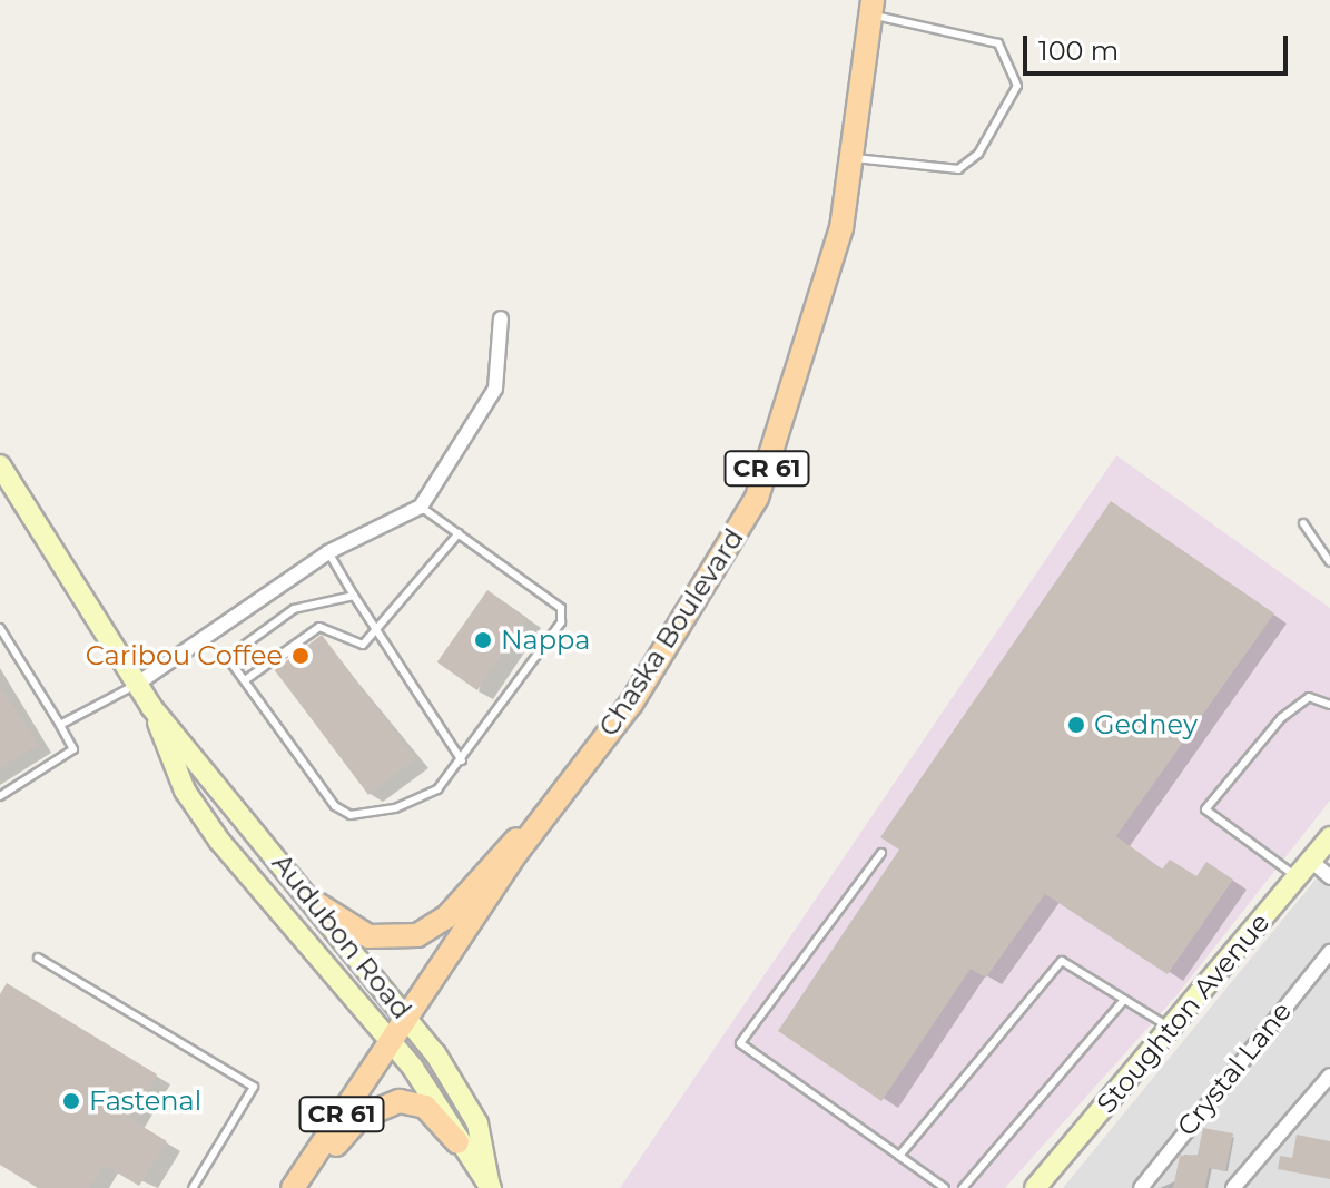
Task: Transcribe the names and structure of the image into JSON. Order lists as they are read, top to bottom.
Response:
{
  "streets": {
    "main road": [
      "CR 61",
      "Chaska Boulevard",
      "Audubon Road",
      "Stoughton Avenue"
    ],
    "street": ["Crystal Lane"]
  },
  "crossings": [
    ["Chaska Boulevard", "Audubon Road"]
  ],
  "places": [
    "Nappa",
    "Caribou Coffee",
    "Gedney",
    "Fastenal"
  ],
  "scale_bar": "100 m"
}
